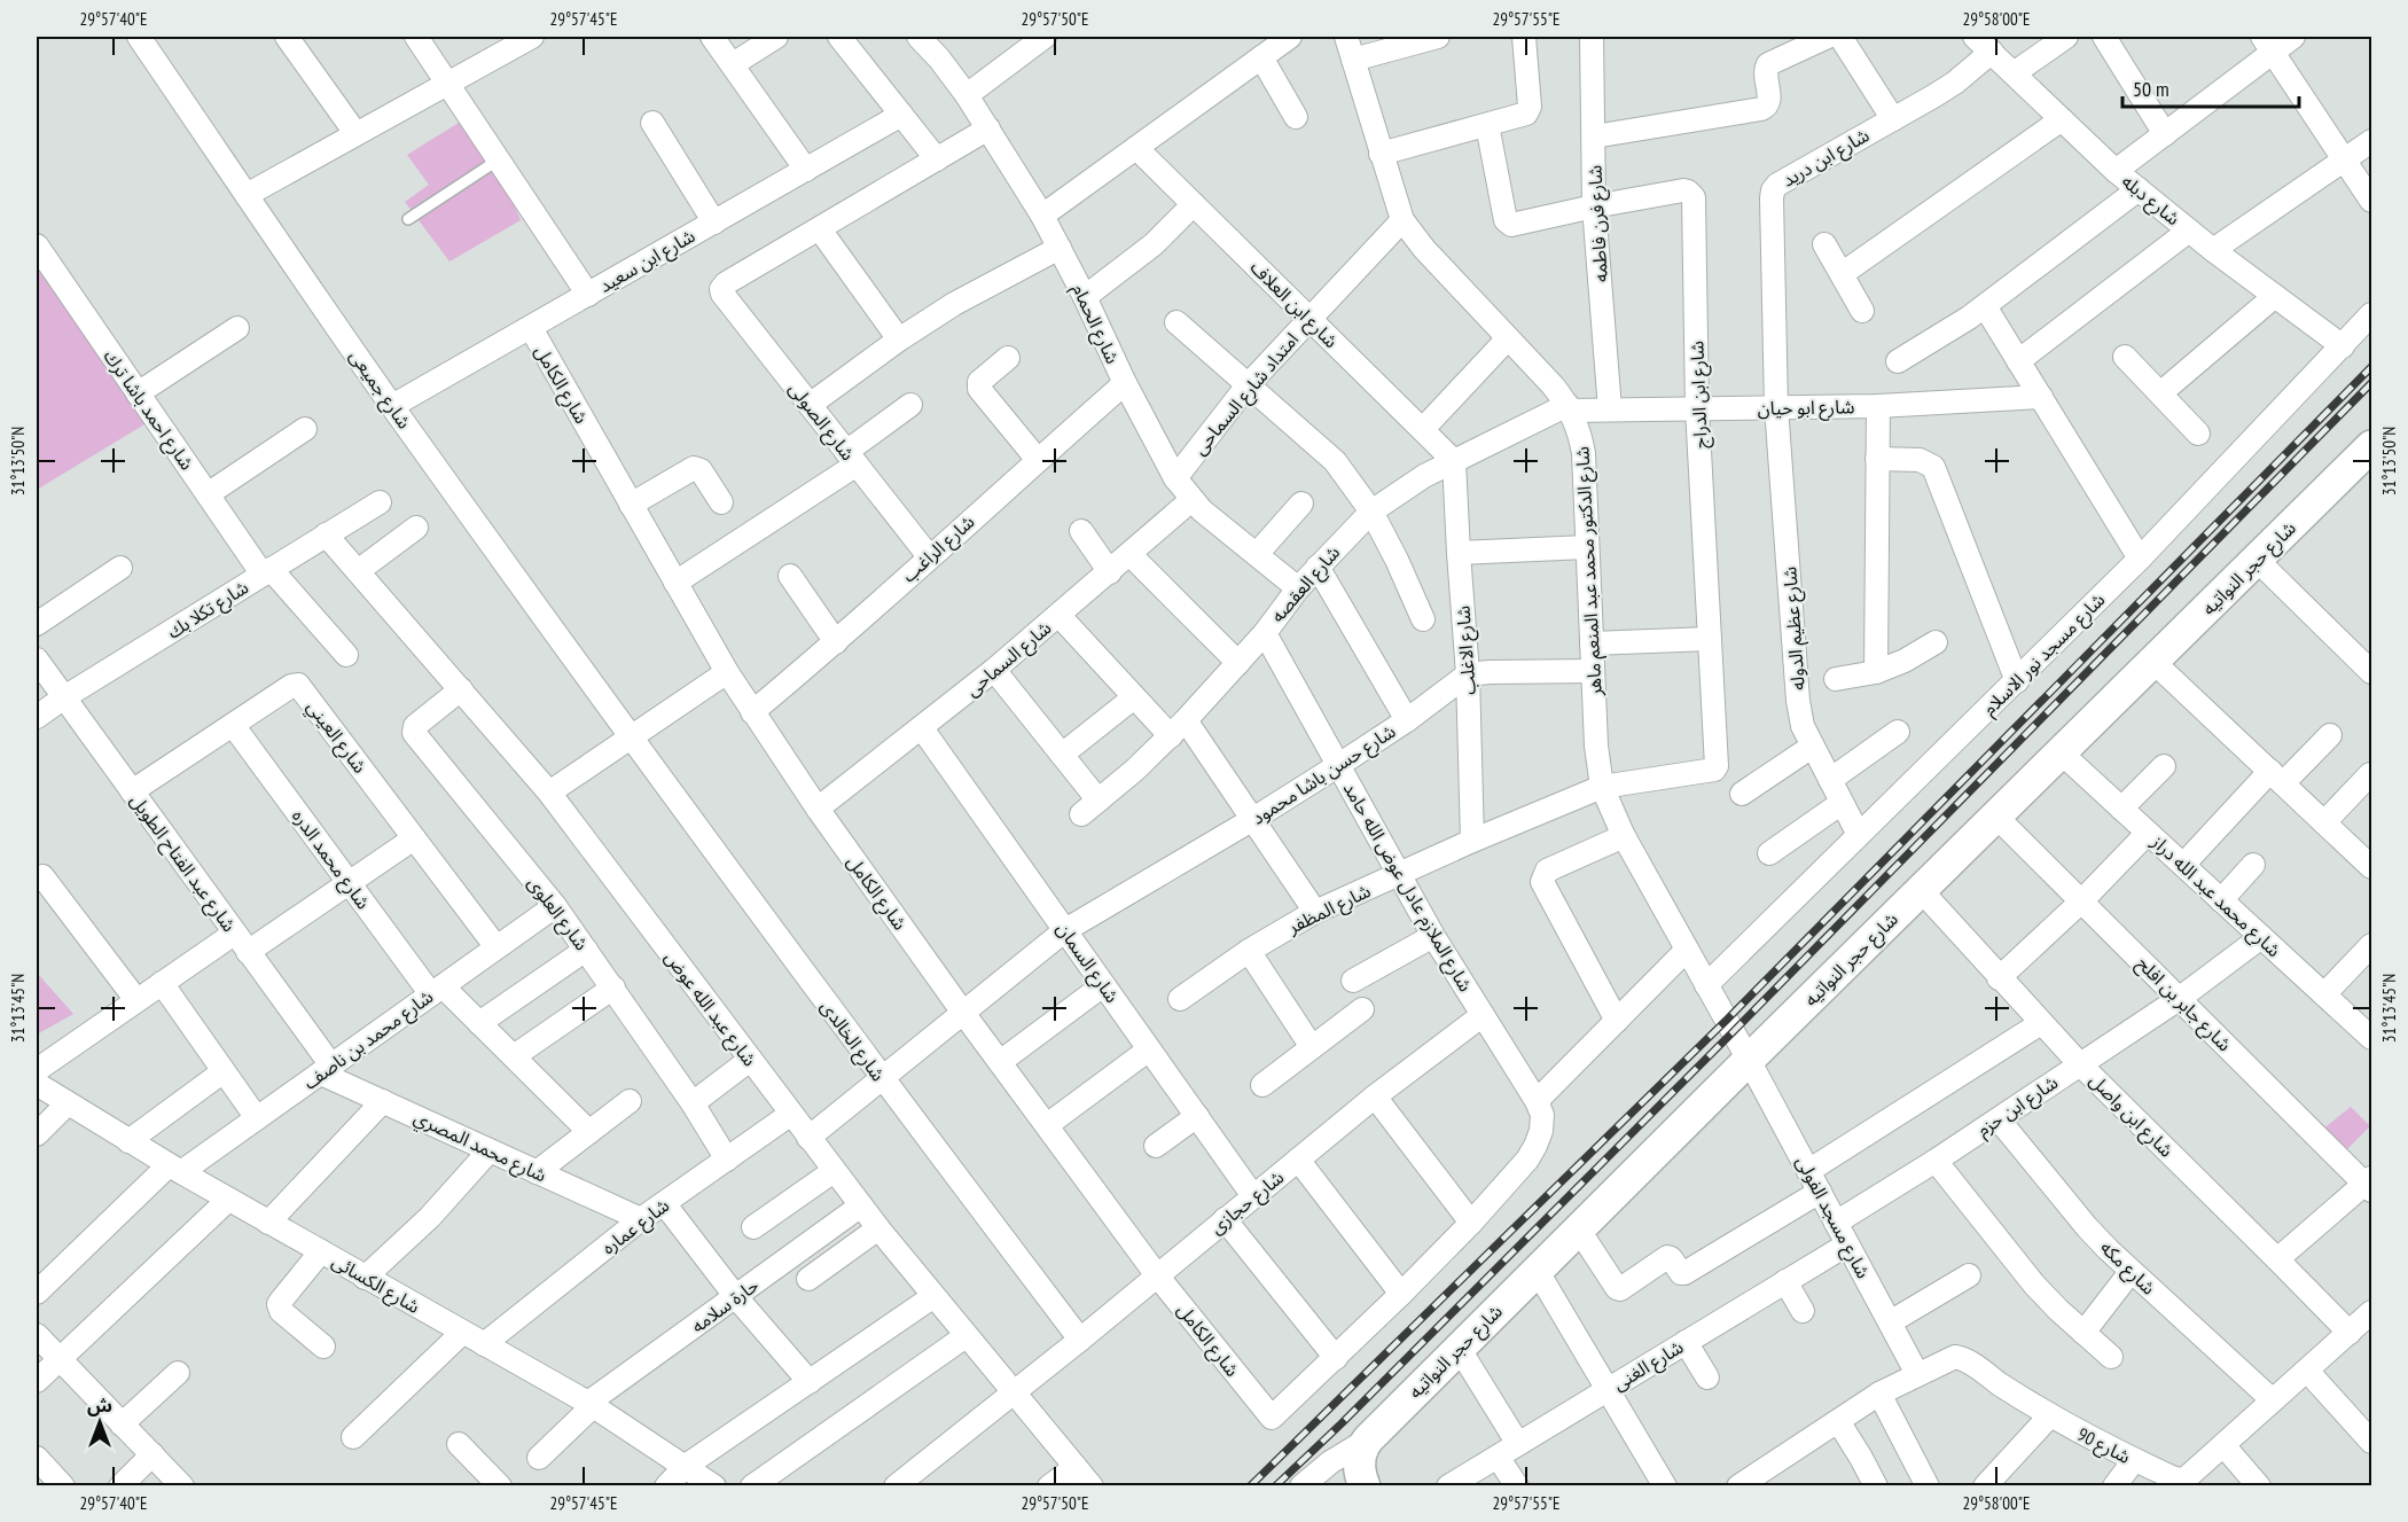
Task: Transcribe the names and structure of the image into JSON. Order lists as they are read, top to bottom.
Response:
{
  "streets": {
    "street": [
      "شارع ابن دريد",
      "شارع دبله",
      "شارع فرن فاطمه",
      "شارع ابن سعيد",
      "شارع ابن العلاف",
      "شارع الحمام",
      "شارع الكامل",
      "شارع جميعى",
      "امتداد شارع السماحى",
      "شارع ابن الدراج",
      "شارع ابو حيان",
      "شارع احمد باشا ترك",
      "شارع الصولى",
      "شارع الراغب",
      "شارع حجر النواتيه",
      "شارع الدكتور محمد عبد المنعم ماهر",
      "شارع العقصه",
      "شارع تكلا بك",
      "شارع عظيم الدوله",
      "شارع الاغلب",
      "شارع مسجد نور الاسلام",
      "شارع السماحى",
      "شارع العيني",
      "شارع حسن باشا محمود",
      "شارع محمد الدره",
      "شارع عبد الفتاح الطويل",
      "شارع الملازم عادل عوض الله حامد",
      "شارع محمد عبد الله دراز",
      "شارع المظفر",
      "شارع العلوى",
      "شارع السمان",
      "شارع جابر بن افلح",
      "شارع عبد الله عوض",
      "شارع محمد بن ناصف",
      "شارع الخالدى",
      "شارع ابن حزم",
      "شارع ابن واصل",
      "شارع محمد المصري",
      "شارع حجازى",
      "شارع مسجد الفولى",
      "شارع عماره",
      "شارع مكه",
      "شارع الكسائى",
      "حارة سلامه",
      "شارع الغنى",
      "شارع 90"
    ]
  },
  "crossings": [
    ["شارع ابن دريد", "شارع دبله"],
    ["شارع ابن دريد", "شارع ابو حيان"],
    ["شارع ابن دريد", "شارع عظيم الدوله"],
    ["شارع دبله", "شارع مسجد نور الاسلام"],
    ["شارع فرن فاطمه", "شارع ابن الدراج"],
    ["شارع فرن فاطمه", "شارع ابو حيان"],
    ["شارع ابن سعيد", "شارع الكامل"],
    ["شارع ابن سعيد", "شارع جميعى"],
    ["شارع ابن العلاف", "امتداد شارع السماحى"],
    ["شارع ابن العلاف", "شارع العقصه"],
    ["شارع ابن العلاف", "شارع الاغلب"],
    ["شارع الحمام", "امتداد شارع السماحى"],
    ["شارع الحمام", "شارع الراغب"],
    ["شارع الحمام", "شارع العقصه"],
    ["شارع الحمام", "شارع السماحى"],
    ["شارع الكامل", "شارع الراغب"],
    ["شارع الكامل", "شارع السماحى"],
    ["شارع الكامل", "شارع حسن باشا محمود"],
    ["شارع الكامل", "شارع حجازى"],
    ["شارع جميعى", "شارع الخالدى"],
    ["امتداد شارع السماحى", "شارع الدكتور محمد عبد المنعم ماهر"],
    ["شارع ابن الدراج", "شارع ابو حيان"],
    ["شارع ابن الدراج", "شارع الدكتور محمد عبد المنعم ماهر"],
    ["شارع ابن الدراج", "شارع المظفر"],
    ["شارع ابو حيان", "شارع الدكتور محمد عبد المنعم ماهر"],
    ["شارع ابو حيان", "شارع العقصه"],
    ["شارع ابو حيان", "شارع عظيم الدوله"],
    ["شارع احمد باشا ترك", "شارع تكلا بك"],
    ["شارع الصولى", "شارع الراغب"],
    ["شارع حجر النواتيه", "شارع الدكتور محمد عبد المنعم ماهر"],
    ["شارع حجر النواتيه", "شارع محمد عبد الله دراز"],
    ["شارع حجر النواتيه", "شارع جابر بن افلح"],
    ["شارع حجر النواتيه", "شارع ابن واصل"],
    ["شارع حجر النواتيه", "شارع مسجد الفولى"],
    ["شارع الدكتور محمد عبد المنعم ماهر", "شارع العقصه"],
    ["شارع الدكتور محمد عبد المنعم ماهر", "شارع مسجد نور الاسلام"],
    ["شارع الدكتور محمد عبد المنعم ماهر", "شارع المظفر"],
    ["شارع الدكتور محمد عبد المنعم ماهر", "شارع مسجد الفولى"],
    ["شارع العقصه", "شارع الاغلب"],
    ["شارع العقصه", "شارع الملازم عادل عوض الله حامد"],
    ["شارع تكلا بك", "شارع عبد الفتاح الطويل"],
    ["شارع تكلا بك", "شارع عبد الله عوض"],
    ["شارع عظيم الدوله", "شارع مسجد نور الاسلام"],
    ["شارع الاغلب", "شارع حسن باشا محمود"],
    ["شارع الاغلب", "شارع المظفر"],
    ["شارع السماحى", "شارع السمان"],
    ["شارع العيني", "شارع محمد الدره"],
    ["شارع العيني", "شارع عبد الفتاح الطويل"],
    ["شارع العيني", "شارع محمد بن ناصف"],
    ["شارع حسن باشا محمود", "شارع الملازم عادل عوض الله حامد"],
    ["شارع حسن باشا محمود", "شارع السمان"],
    ["شارع حسن باشا محمود", "شارع عبد الله عوض"],
    ["شارع حسن باشا محمود", "شارع الخالدى"],
    ["شارع محمد الدره", "شارع محمد بن ناصف"],
    ["شارع عبد الفتاح الطويل", "شارع محمد بن ناصف"],
    ["شارع عبد الفتاح الطويل", "شارع محمد المصري"],
    ["شارع الملازم عادل عوض الله حامد", "شارع المظفر"],
    ["شارع الملازم عادل عوض الله حامد", "شارع حجازى"],
    ["شارع محمد عبد الله دراز", "شارع ابن حزم"],
    ["شارع العلوى", "شارع عبد الله عوض"],
    ["شارع العلوى", "شارع محمد بن ناصف"],
    ["شارع العلوى", "شارع عماره"],
    ["شارع السمان", "شارع حجازى"],
    ["شارع جابر بن افلح", "شارع ابن حزم"],
    ["شارع عبد الله عوض", "شارع حجازى"],
    ["شارع عبد الله عوض", "شارع عماره"],
    ["شارع عبد الله عوض", "حارة سلامه"],
    ["شارع محمد بن ناصف", "شارع محمد المصري"],
    ["شارع محمد بن ناصف", "شارع الكسائى"],
    ["شارع الخالدى", "شارع حجازى"],
    ["شارع ابن حزم", "شارع ابن واصل"],
    ["شارع ابن حزم", "شارع مسجد الفولى"],
    ["شارع ابن حزم", "شارع مكه"],
    ["شارع ابن واصل", "شارع 90"],
    ["شارع محمد المصري", "شارع عماره"],
    ["شارع مسجد الفولى", "شارع الغنى"],
    ["شارع مسجد الفولى", "شارع 90"],
    ["شارع عماره", "شارع الكسائى"],
    ["شارع مكه", "شارع 90"],
    ["شارع الكسائى", "حارة سلامه"]
  ],
  "scale_bar": "50 m",
  "north": "top",
  "coordinates": [
    "29°57'40\"E",
    "29°57'45\"E",
    "29°57'50\"E",
    "29°57'55\"E",
    "29°58'00\"E",
    "31°13'50\"N",
    "31°13'45\"N"
  ]
}
